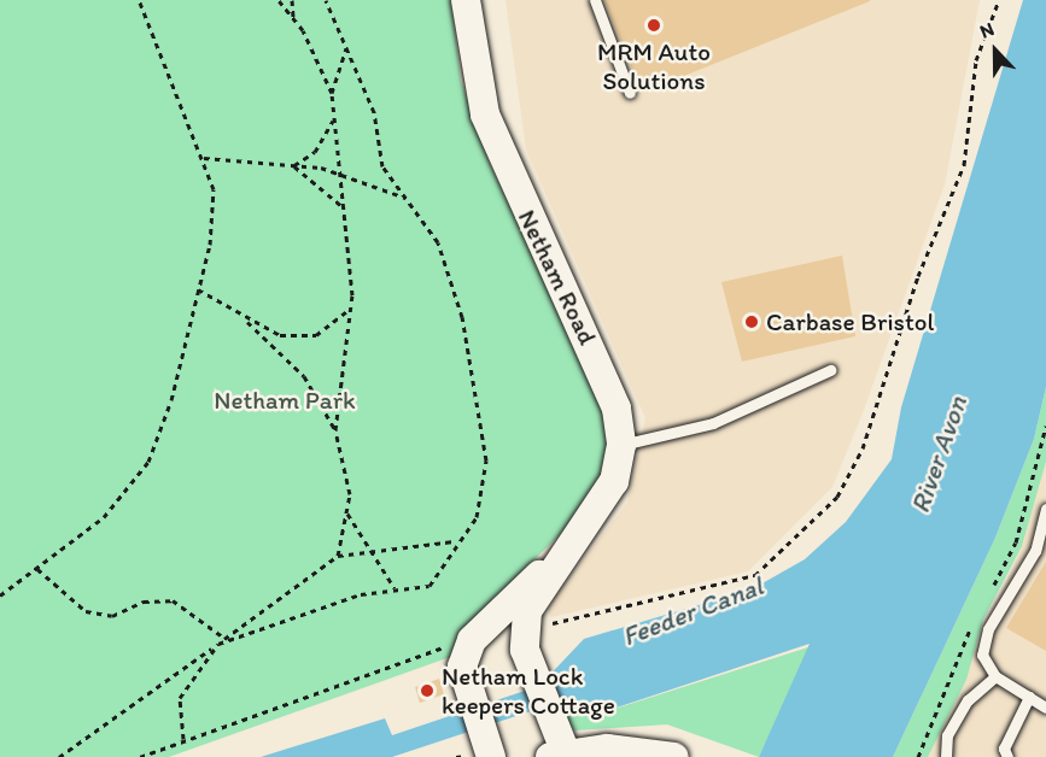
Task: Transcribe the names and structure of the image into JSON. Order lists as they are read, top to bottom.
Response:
{
  "streets": {
    "street": ["Netham Road"]
  },
  "water": ["River Avon", "Feeder Canal"],
  "parks": ["Netham Park"],
  "places": ["MRM Auto Solutions", "Carbase Bristol", "Netham Lock keepers Cottage"],
  "north": "top"
}
